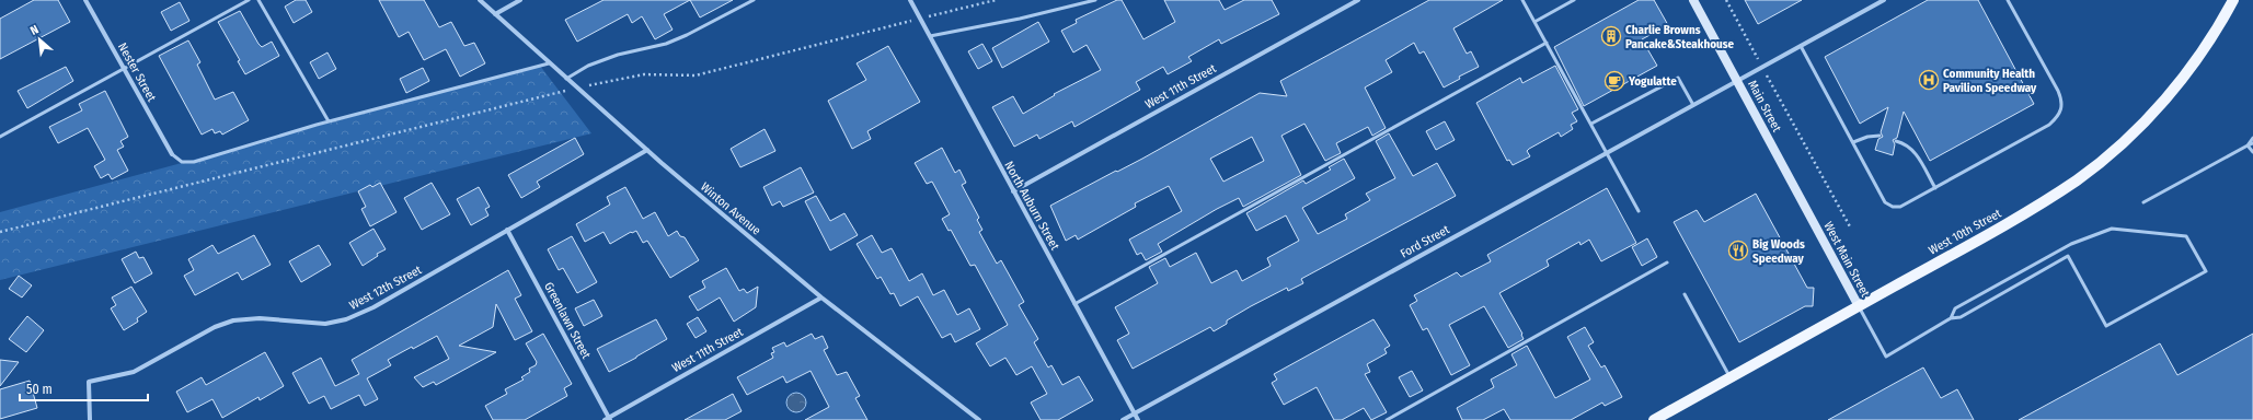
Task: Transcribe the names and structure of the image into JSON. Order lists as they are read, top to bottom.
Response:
{
  "streets": {
    "main road": ["West 10th Street"],
    "street": [
      "Nester Street",
      "West 11th Street",
      "Main Street",
      "North Auburn Street",
      "Winton Avenue",
      "Ford Street",
      "West Main Street",
      "West 12th Street",
      "Greenlawn Street"
    ]
  },
  "crossings": [
    ["West 11th Street", "North Auburn Street"],
    ["West 11th Street", "Winton Avenue"],
    ["West 11th Street", "Greenlawn Street"],
    ["Main Street", "Ford Street"],
    ["Main Street", "West Main Street"],
    ["North Auburn Street", "Ford Street"],
    ["Winton Avenue", "West 12th Street"],
    ["West 10th Street", "West Main Street"],
    ["West 12th Street", "Greenlawn Street"]
  ],
  "places": {
    "building": ["Charlie Browns Pancake&Steakhouse"],
    "hospital": ["Community Health Pavilion Speedway"],
    "cafe": ["Yogulatte"],
    "restaurant": ["Big Woods Speedway"]
  },
  "scale_bar": "50 m",
  "north": "top left"
}
